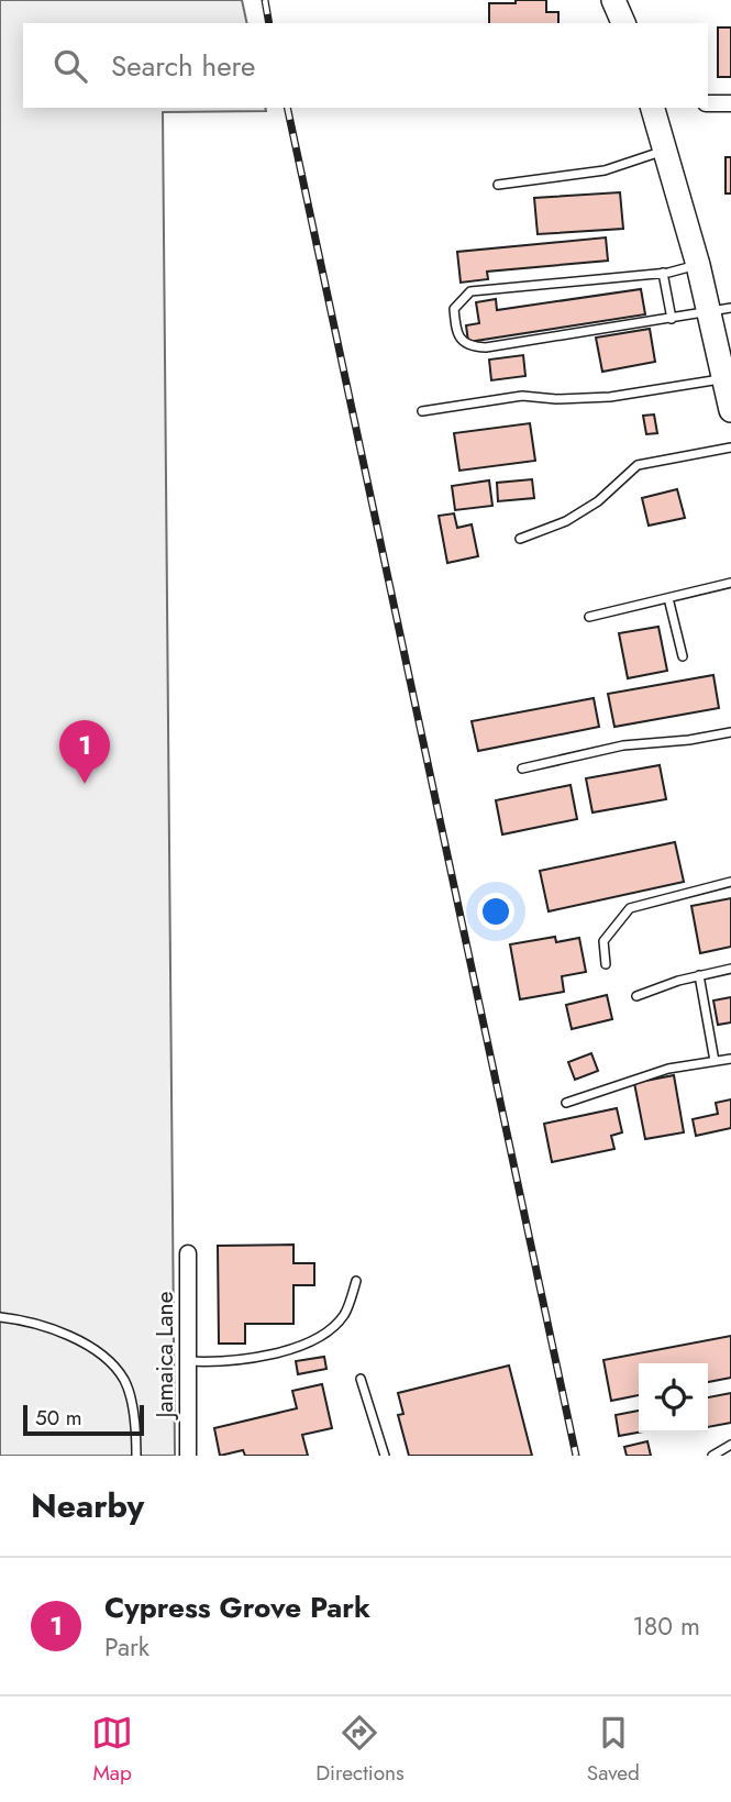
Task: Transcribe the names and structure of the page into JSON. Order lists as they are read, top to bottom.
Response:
{
  "streets": {
    "street": ["Jamaica Lane"]
  },
  "scale_bar": "50 m",
  "page": {
    "search": "Search here",
    "pins": "1",
    "scale": "50 m",
    "heading": "Nearby",
    "list": [
      {
        "mark": "1",
        "name": "Cypress Grove Park",
        "note": "Park",
        "value": "180 m"
      }
    ],
    "nav": ["Map", "Directions", "Saved"]
  }
}
